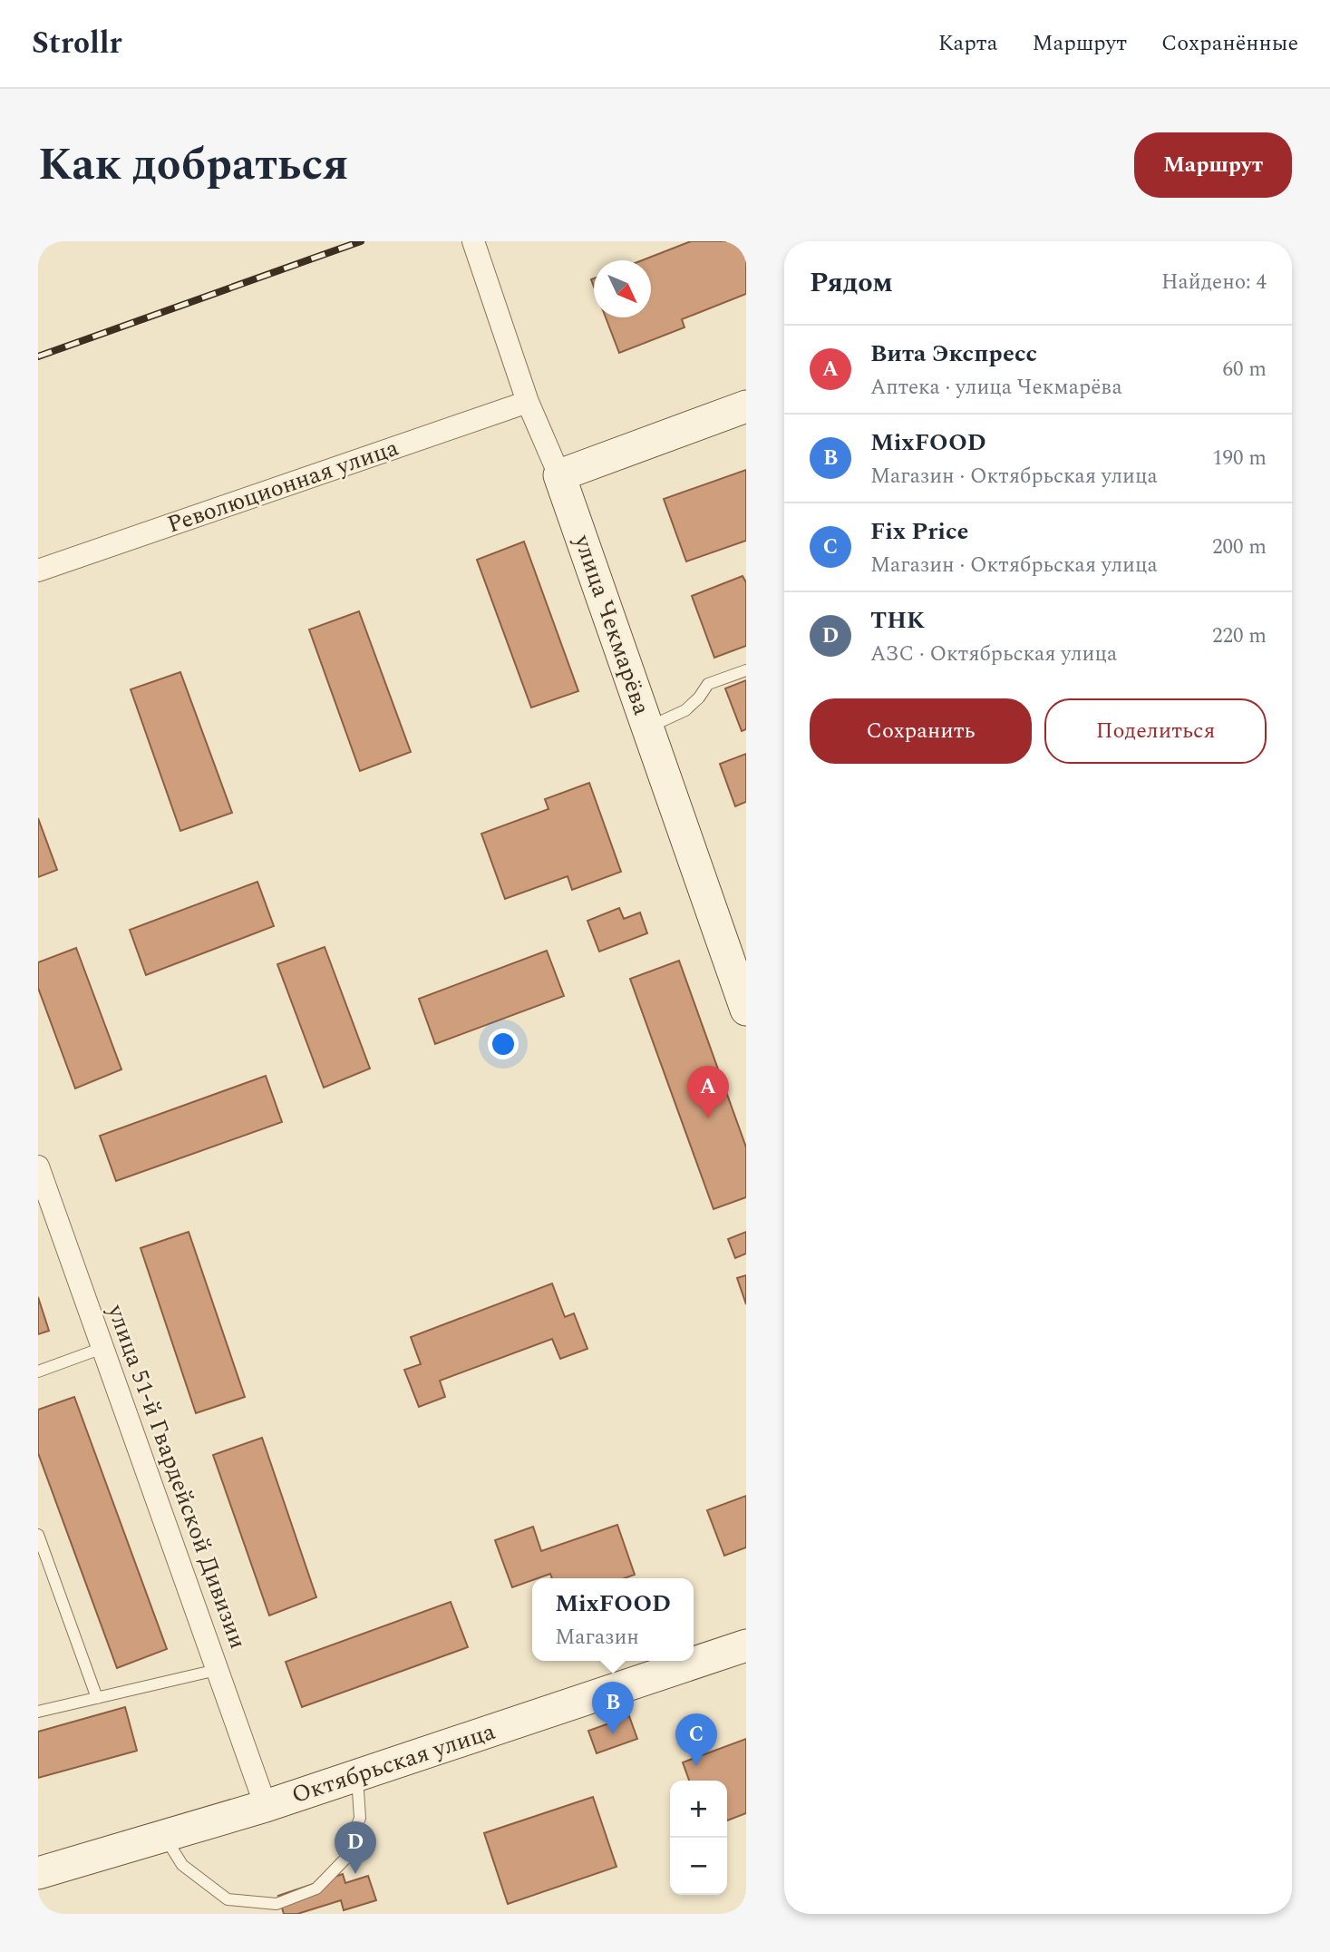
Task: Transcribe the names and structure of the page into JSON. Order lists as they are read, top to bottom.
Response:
{
  "streets": {
    "street": [
      "Революционная улица",
      "улица Чекмарёва",
      "улица 51-й Гвардейской Дивизии",
      "Октябрьская улица"
    ]
  },
  "crossings": [
    ["Революционная улица", "улица Чекмарёва"],
    ["улица 51-й Гвардейской Дивизии", "Октябрьская улица"]
  ],
  "north": "bottom right",
  "page": {
    "header": "Strollr",
    "nav": ["Карта", "Маршрут", "Сохранённые"],
    "title": "Как добраться",
    "buttons": [
      "Маршрут",
      ["Сохранить", "Поделиться"]
    ],
    "heading": ["Рядом", "Найдено: 4"],
    "list": [
      {
        "mark": "A",
        "name": "Вита Экспресс",
        "note": "Аптека · улица Чекмарёва",
        "value": "60 m"
      },
      {
        "mark": "B",
        "name": "MixFOOD",
        "note": "Магазин · Октябрьская улица",
        "value": "190 m"
      },
      {
        "mark": "C",
        "name": "Fix Price",
        "note": "Магазин · Октябрьская улица",
        "value": "200 m"
      },
      {
        "mark": "D",
        "name": "THK",
        "note": "АЗС · Октябрьская улица",
        "value": "220 m"
      }
    ],
    "pins": [
      "A",
      "B",
      "C",
      "D"
    ],
    "popup": ["MixFOOD", "Магазин"],
    "map_buttons": ["+", "−"]
  }
}
